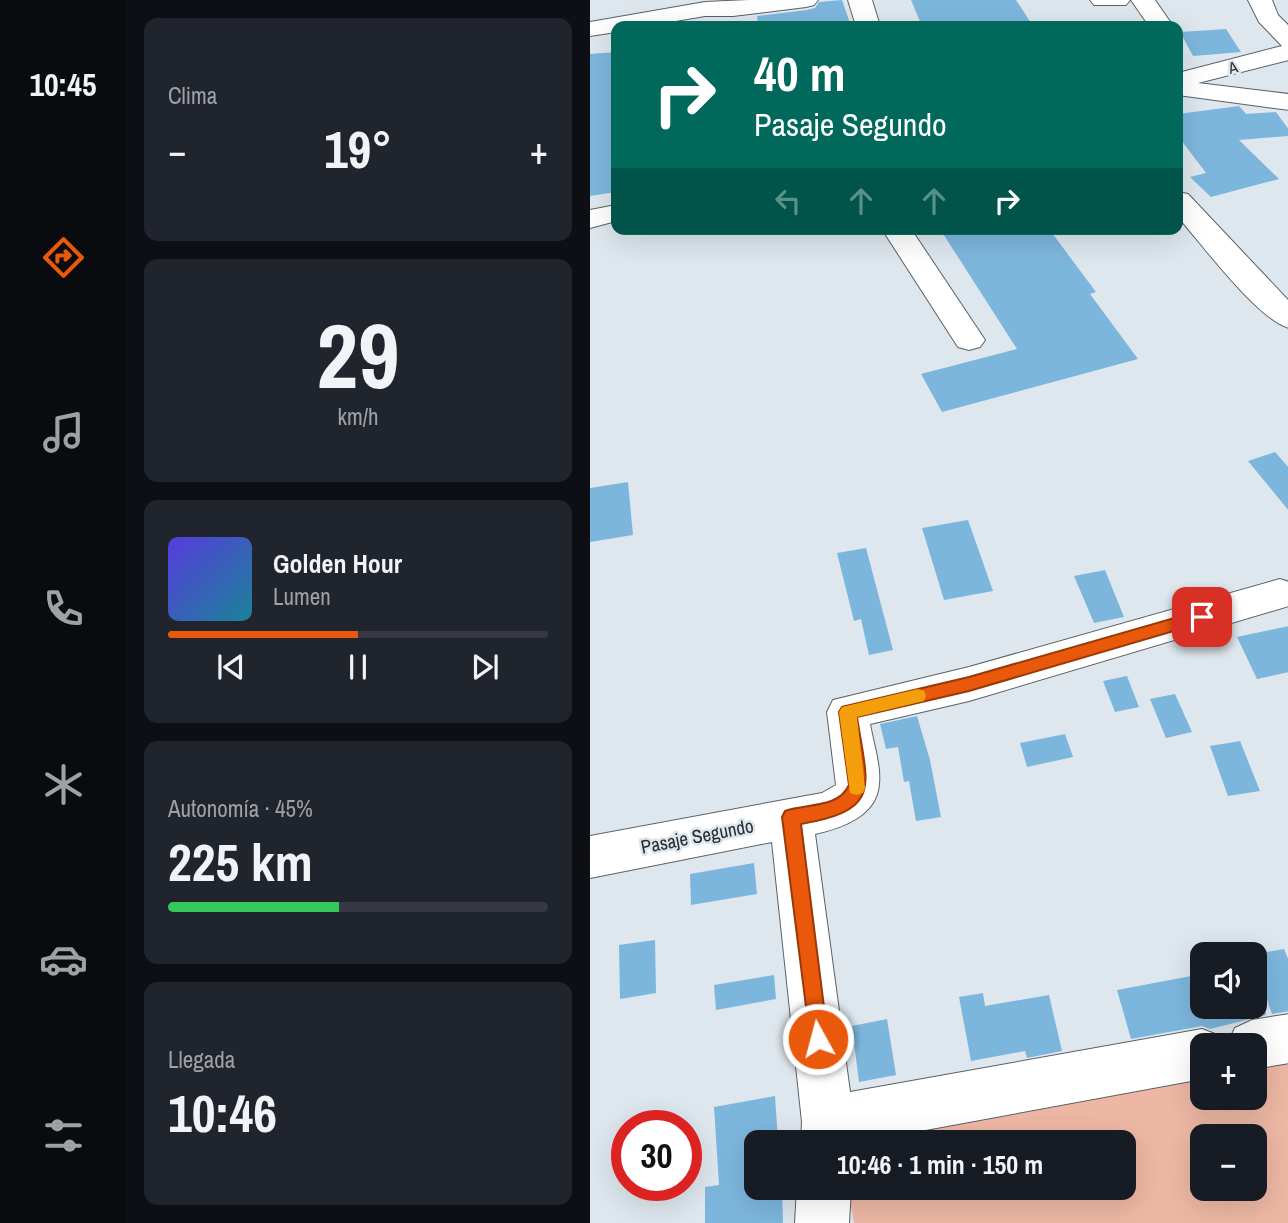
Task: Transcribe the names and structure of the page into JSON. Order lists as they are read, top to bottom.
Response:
{
  "streets": {
    "street": ["A", "Pasaje Segundo"]
  },
  "page": {
    "tabs": "10:45",
    "tile": [
      "Clima",
      ["29", "km/h"],
      ["Autonomía · 45%", "225 km"],
      ["Llegada", "10:46"]
    ],
    "turn": ["40 m", "Pasaje Segundo"],
    "heat": ["−", "19°", "+"],
    "song": ["Golden Hour", "Lumen"],
    "map_buttons": ["+", "−"],
    "limit": "30",
    "trip": "10:46 · 1 min · 150 m"
  }
}
